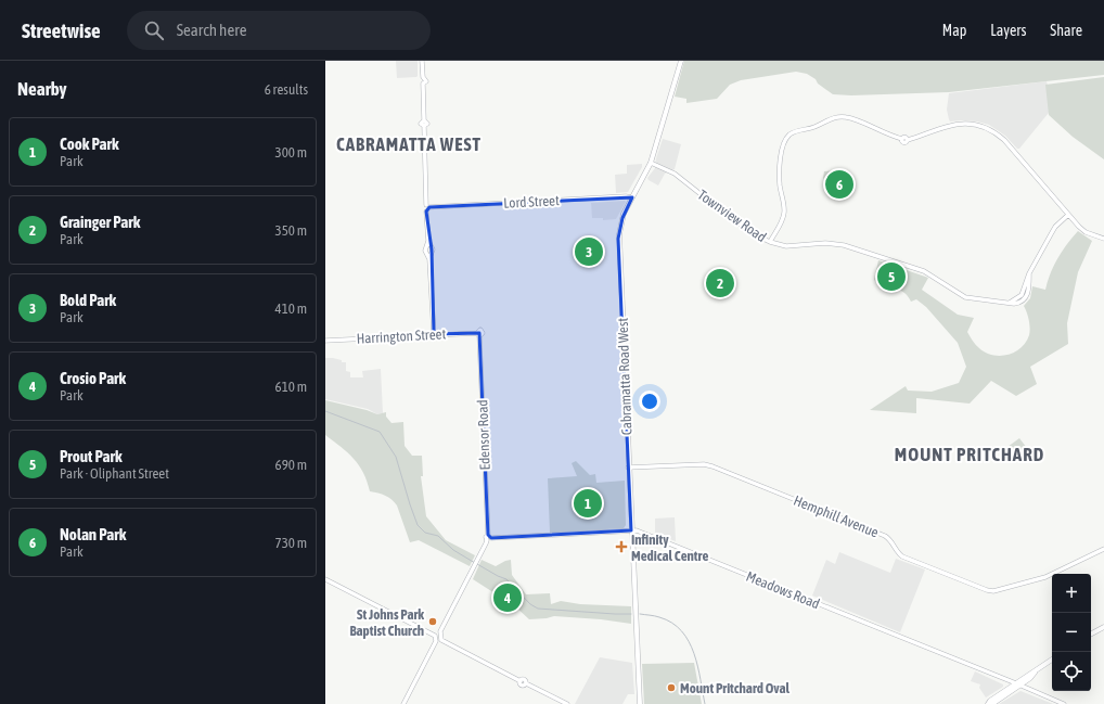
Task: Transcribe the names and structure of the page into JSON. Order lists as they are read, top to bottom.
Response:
{
  "streets": {
    "main road": ["Cabramatta Road West"],
    "street": [
      "Lord Street",
      "Townview Road",
      "Harrington Street",
      "Edensor Road",
      "Hemphill Avenue",
      "Meadows Road"
    ]
  },
  "crossings": [
    ["Lord Street", "Cabramatta Road West"],
    ["Townview Road", "Cabramatta Road West"],
    ["Harrington Street", "Edensor Road"],
    ["Cabramatta Road West", "Hemphill Avenue"],
    ["Cabramatta Road West", "Meadows Road"],
    ["Edensor Road", "Meadows Road"]
  ],
  "districts": ["CABRAMATTA WEST", "MOUNT PRITCHARD"],
  "places": {
    "health": ["Infinity Medical Centre"],
    "other": ["St Johns Park Baptist Church", "Mount Pritchard Oval"]
  },
  "page": {
    "header": "Streetwise",
    "search": "Search here",
    "nav": ["Map", "Layers", "Share"],
    "heading": ["Nearby", "6 results"],
    "list": [
      {
        "mark": "1",
        "name": "Cook Park",
        "note": "Park",
        "value": "300 m"
      },
      {
        "mark": "2",
        "name": "Grainger Park",
        "note": "Park",
        "value": "350 m"
      },
      {
        "mark": "3",
        "name": "Bold Park",
        "note": "Park",
        "value": "410 m"
      },
      {
        "mark": "4",
        "name": "Crosio Park",
        "note": "Park",
        "value": "610 m"
      },
      {
        "mark": "5",
        "name": "Prout Park",
        "note": "Park · Oliphant Street",
        "value": "690 m"
      },
      {
        "mark": "6",
        "name": "Nolan Park",
        "note": "Park",
        "value": "730 m"
      }
    ],
    "pins": [
      "6",
      "3",
      "5",
      "2",
      "1",
      "4"
    ],
    "map_buttons": ["+", "−"]
  }
}
